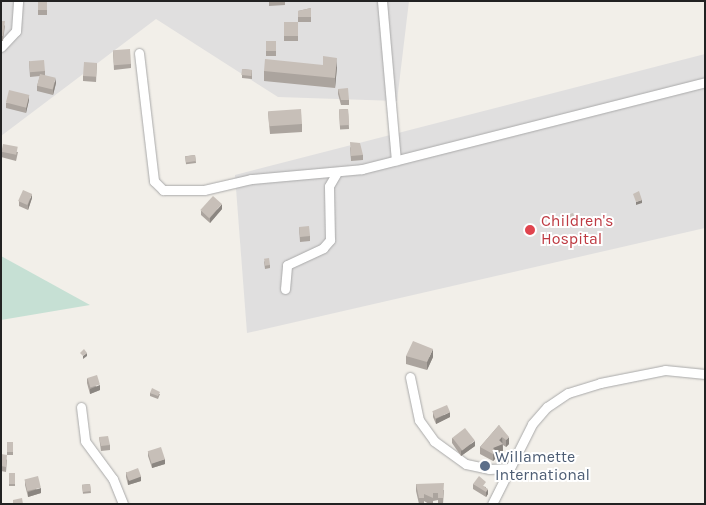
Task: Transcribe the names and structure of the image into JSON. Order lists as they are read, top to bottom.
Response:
{
  "places": ["Children's Hospital", "Willamette International"]
}
